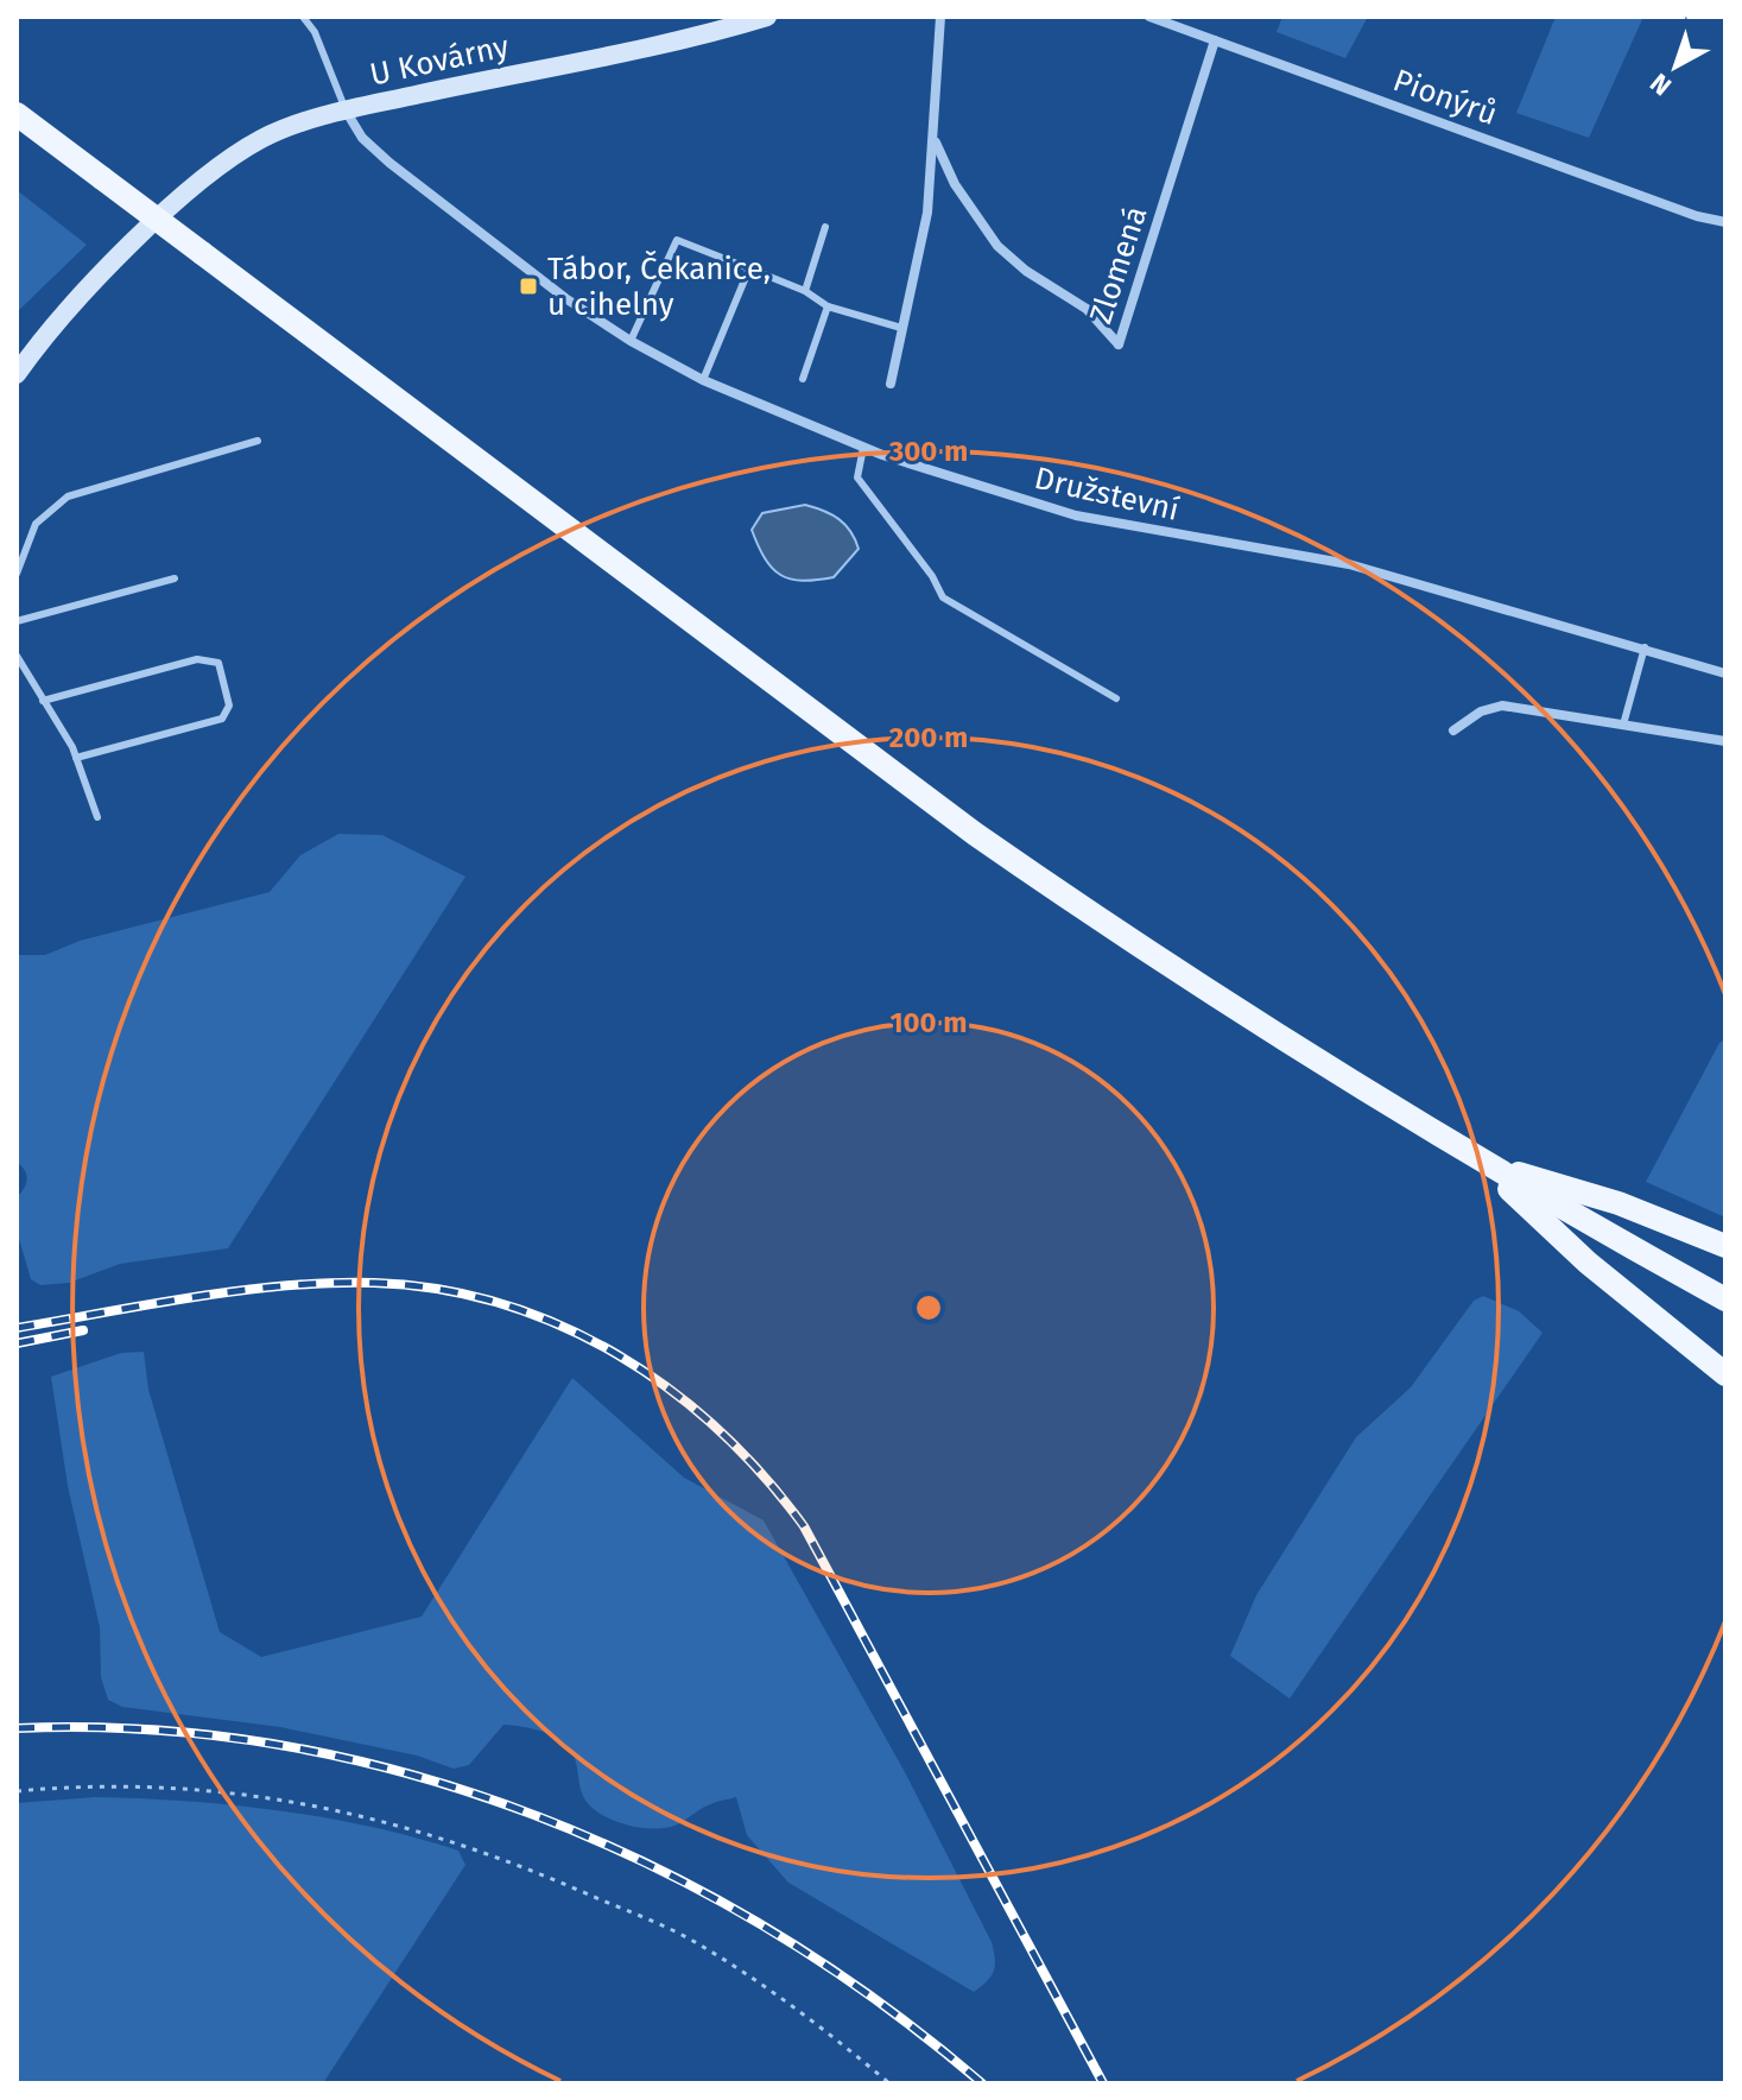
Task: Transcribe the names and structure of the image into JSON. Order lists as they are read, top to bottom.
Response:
{
  "streets": {
    "street": [
      "U Kovárny",
      "Pionýrů",
      "Zlomená",
      "Družstevní"
    ]
  },
  "crossings": [
    ["U Kovárny", "Družstevní"],
    ["Pionýrů", "Zlomená"]
  ],
  "places": {
    "transit": ["Tábor, Čekanice, u cihelny"]
  },
  "north": "bottom left",
  "rings": ["300 m", "200 m", "100 m"]
}
